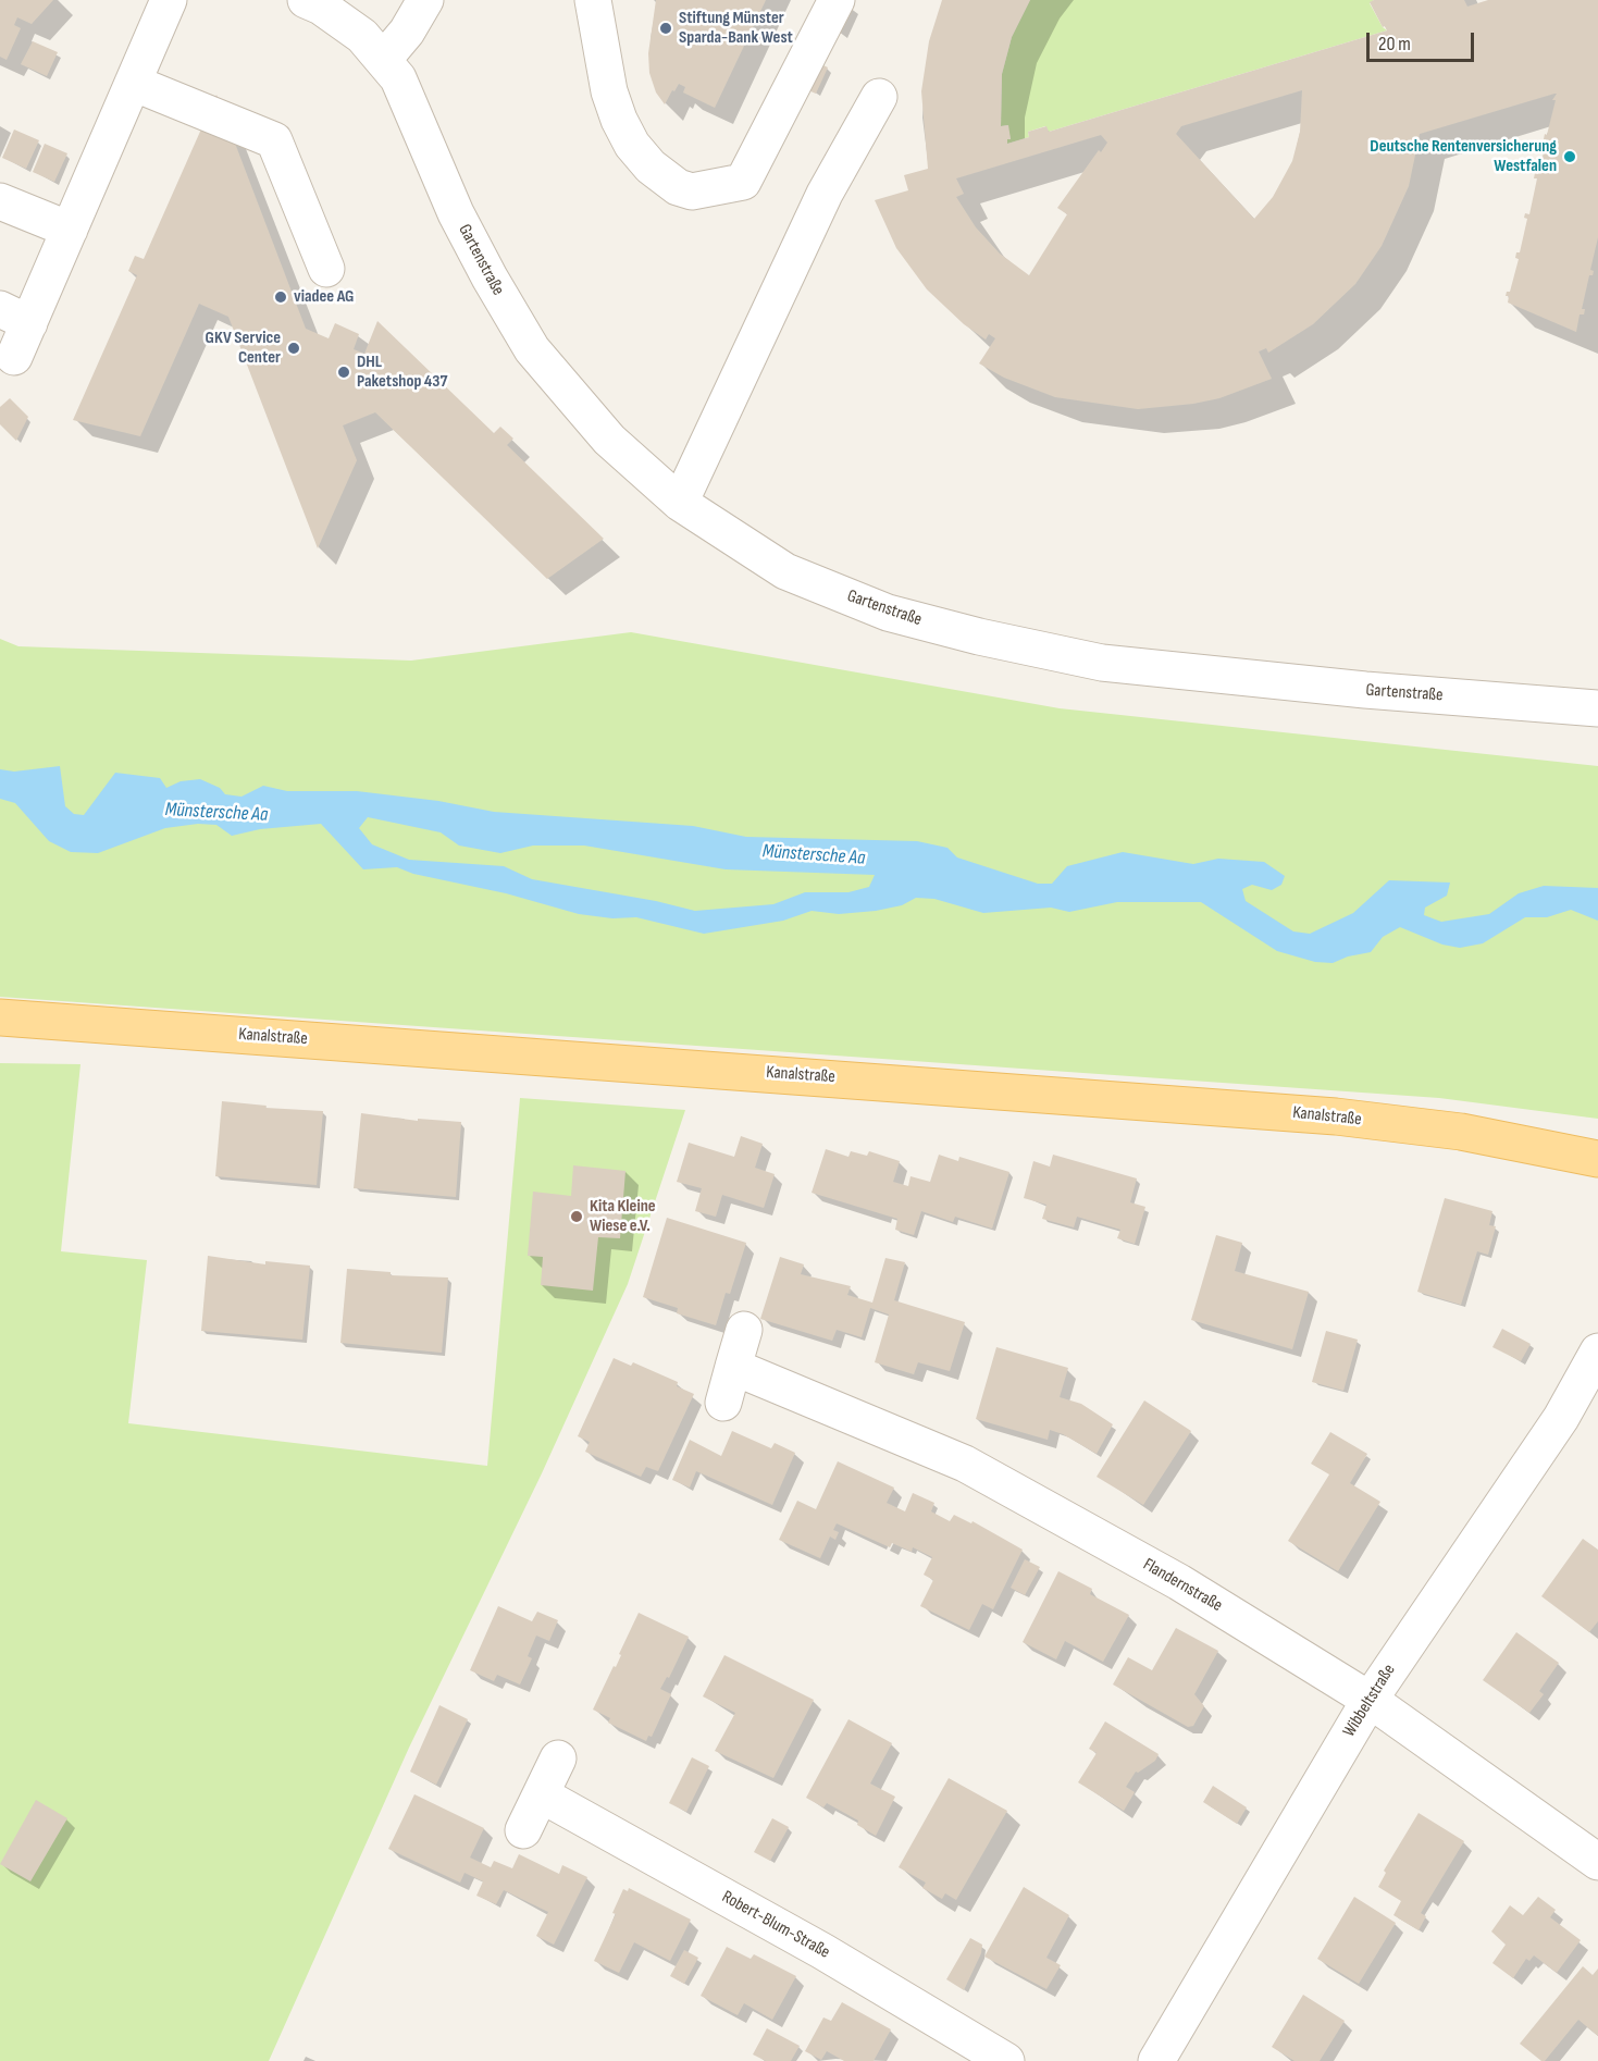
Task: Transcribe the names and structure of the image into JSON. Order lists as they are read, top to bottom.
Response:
{
  "streets": {
    "main road": ["Kanalstraße"],
    "street": [
      "Gartenstraße",
      "Flandernstraße",
      "Wibbeltstraße",
      "Robert-Blum-Straße"
    ]
  },
  "crossings": [
    ["Flandernstraße", "Wibbeltstraße"]
  ],
  "water": ["Münstersche Aa"],
  "places": [
    "Stiftung Münster Sparda-Bank West",
    "Deutsche Rentenversicherung Westfalen",
    "viadee AG",
    "GKV Service Center",
    "DHL Paketshop 437",
    "Kita Kleine Wiese e.V."
  ],
  "scale_bar": "20 m"
}
